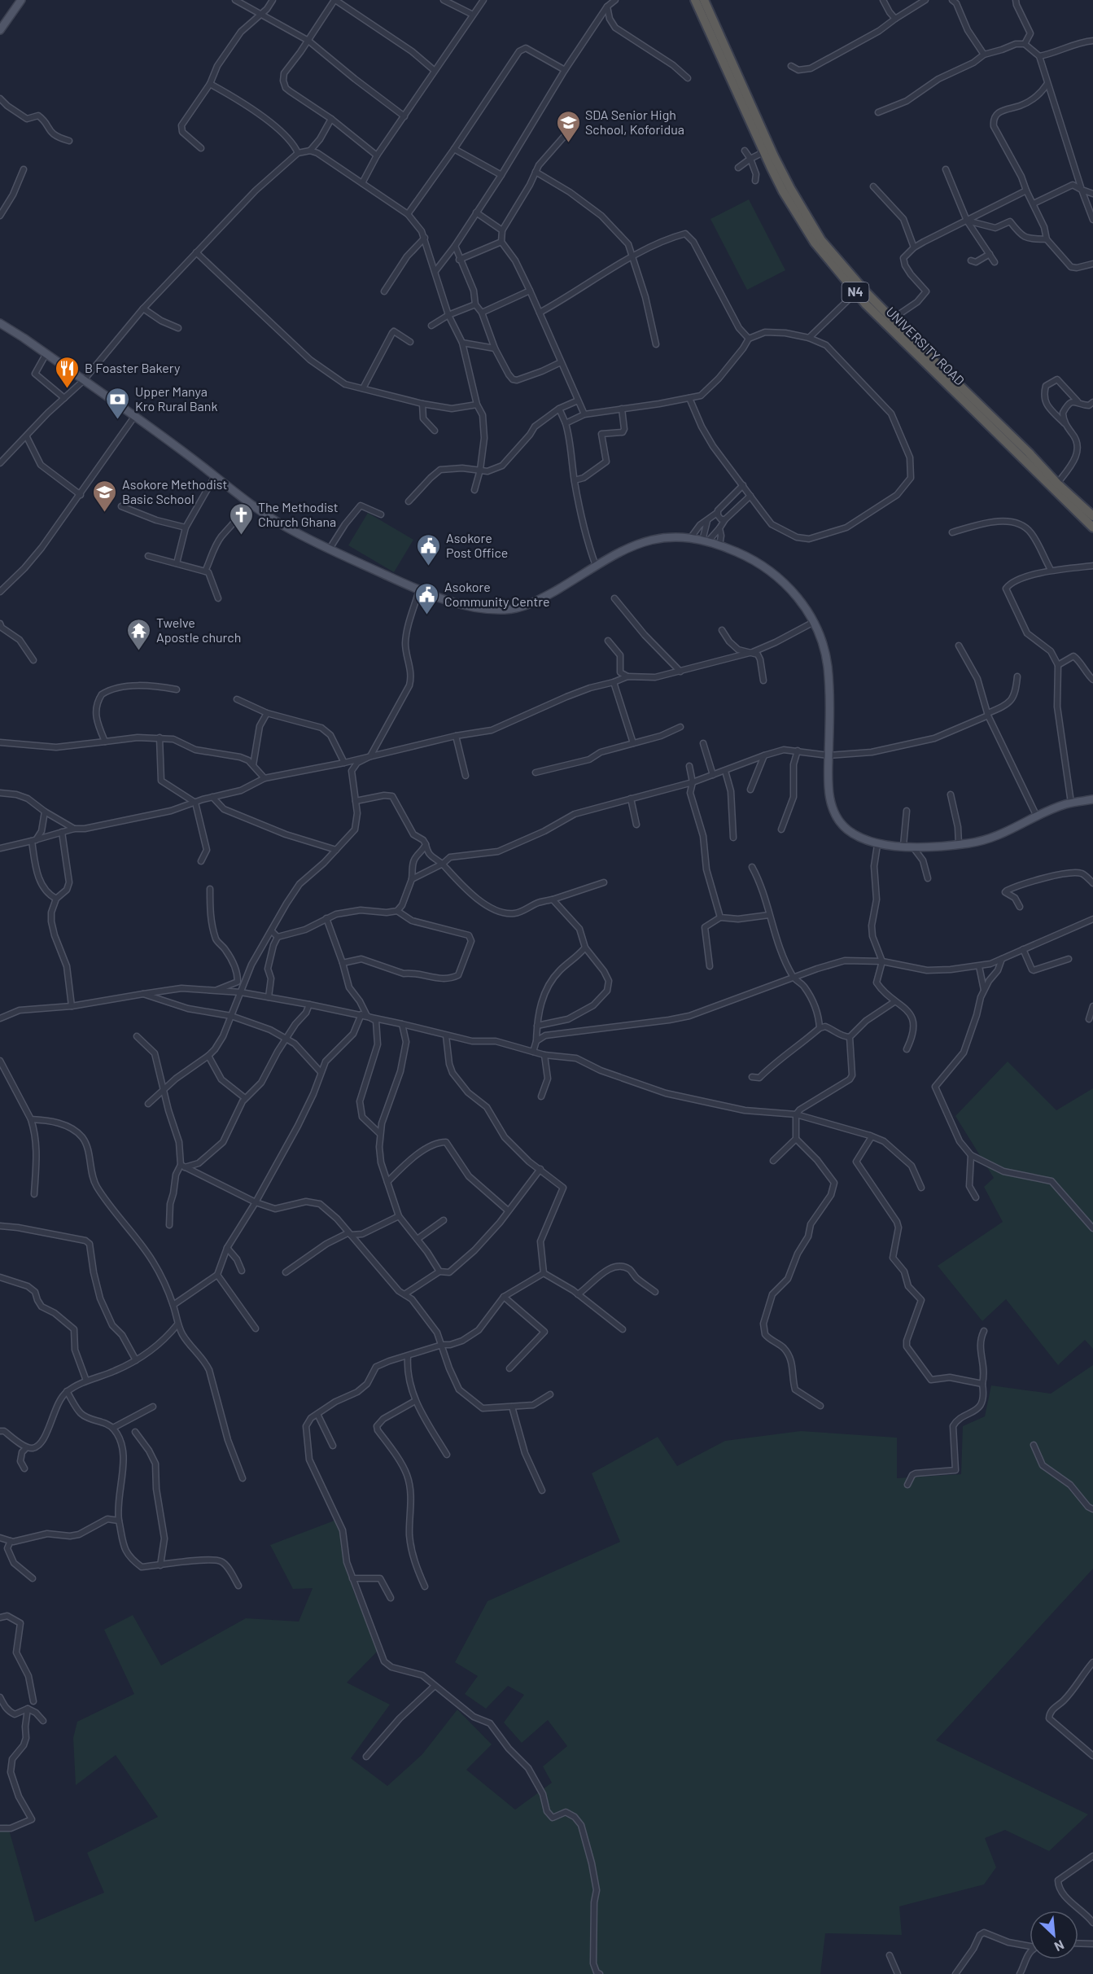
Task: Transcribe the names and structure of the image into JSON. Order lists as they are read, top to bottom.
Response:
{
  "streets": {
    "highway": ["N4", "UNIVERSITY ROAD"]
  },
  "places": {
    "school or university": ["SDA Senior High School, Koforidua", "Asokore Methodist Basic School"],
    "restaurant": ["B Foaster Bakery"],
    "bank": ["Upper Manya Kro Rural Bank"],
    "church": ["The Methodist Church Ghana"],
    "public building": ["Asokore Post Office", "Asokore Community Centre"],
    "temple": ["Twelve Apostle church"]
  },
  "north": "bottom right"
}
